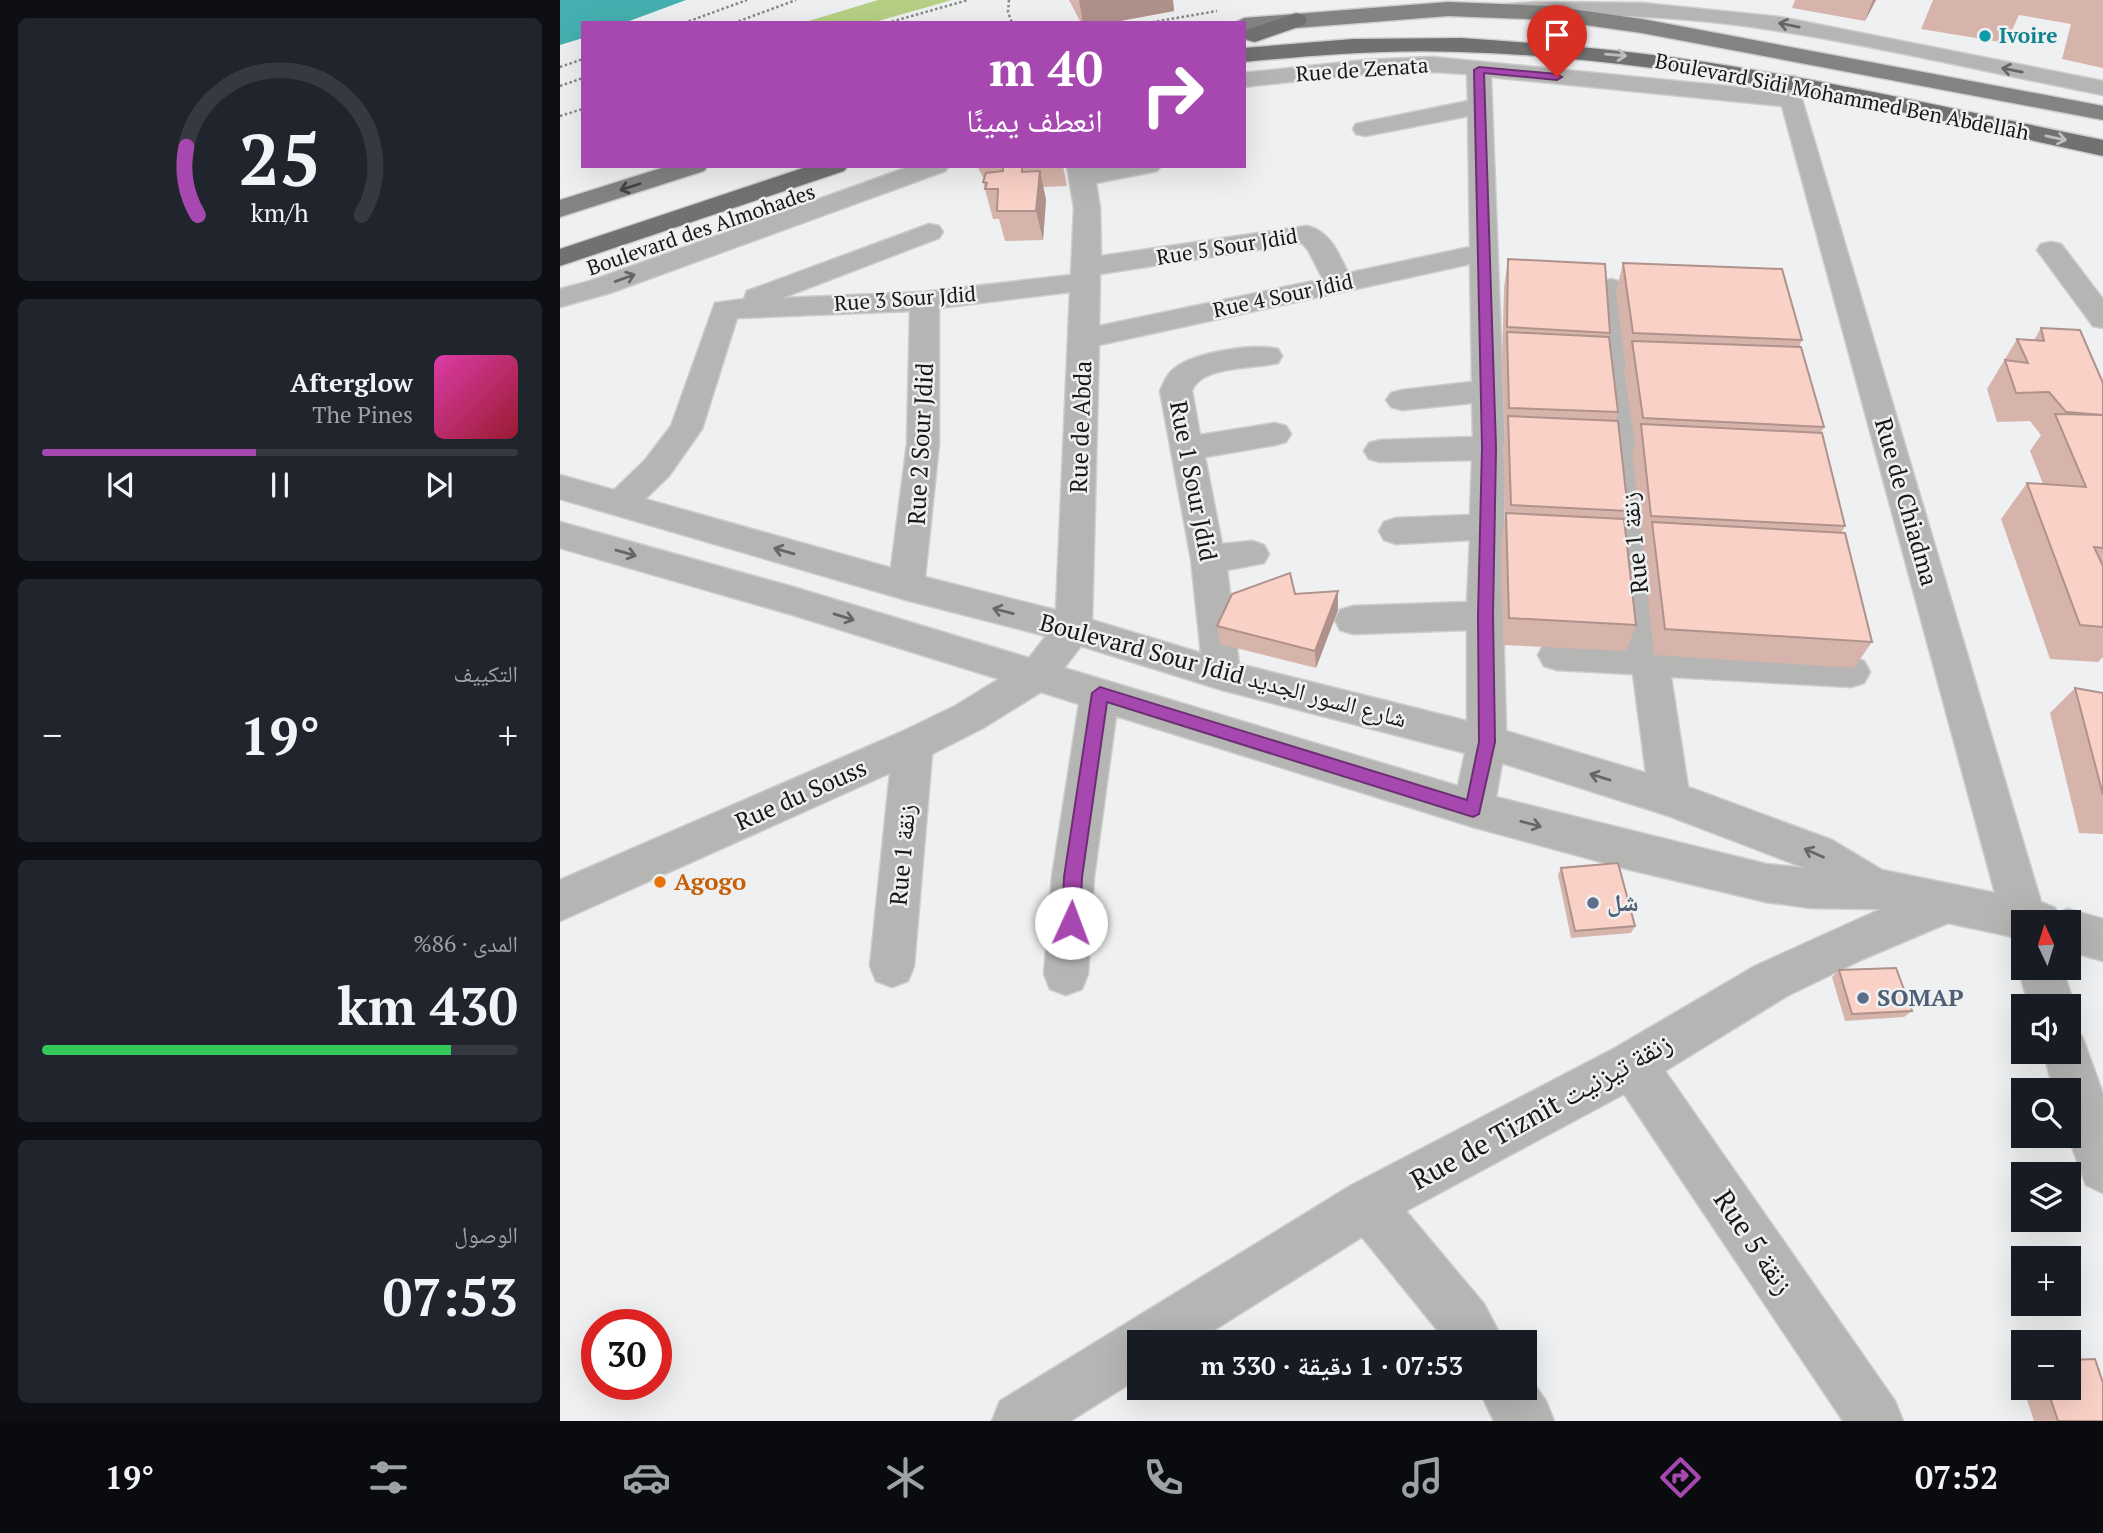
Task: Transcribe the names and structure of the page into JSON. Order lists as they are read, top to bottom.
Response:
{
  "streets": {
    "highway": ["Boulevard Sidi Mohammed Ben Abdellah"],
    "street": [
      "Rue de Zenata",
      "Boulevard des Almohades",
      "Rue 5 Sour Jdid",
      "Rue 4 Sour Jdid",
      "Rue 3 Sour Jdid",
      "Rue de Abda",
      "Rue 2 Sour Jdid",
      "Rue 1 Sour Jdid",
      "Rue de Chiadma",
      "Rue 1 زنقة",
      "Boulevard Sour Jdid شارع السور الجديد",
      "Rue du Souss",
      "Rue de Tiznit زنقة تيزنيت",
      "Rue 5 زنقة"
    ]
  },
  "crossings": [
    ["Rue de Zenata", "Boulevard Sidi Mohammed Ben Abdellah"],
    ["Boulevard Sidi Mohammed Ben Abdellah", "Rue de Chiadma"],
    ["Rue 5 Sour Jdid", "Rue 4 Sour Jdid"],
    ["Rue 5 Sour Jdid", "Rue 3 Sour Jdid"],
    ["Rue 5 Sour Jdid", "Rue de Abda"],
    ["Rue 4 Sour Jdid", "Rue de Abda"],
    ["Rue 3 Sour Jdid", "Rue de Abda"],
    ["Rue 3 Sour Jdid", "Rue 2 Sour Jdid"],
    ["Rue de Abda", "Boulevard Sour Jdid شارع السور الجديد"],
    ["Rue 2 Sour Jdid", "Boulevard Sour Jdid شارع السور الجديد"],
    ["Rue 1 Sour Jdid", "Boulevard Sour Jdid شارع السور الجديد"],
    ["Rue 1 زنقة", "Boulevard Sour Jdid شارع السور الجديد"],
    ["Rue 1 زنقة", "Rue du Souss"],
    ["Boulevard Sour Jdid شارع السور الجديد", "Rue du Souss"],
    ["Boulevard Sour Jdid شارع السور الجديد", "Rue de Tiznit زنقة تيزنيت"],
    ["Rue de Tiznit زنقة تيزنيت", "Rue 5 زنقة"]
  ],
  "places": [
    "Ivoire",
    "Agogo",
    "شل",
    "SOMAP"
  ],
  "north": "top",
  "page": {
    "turn": ["40 m", "انعطف يمينًا"],
    "song": ["Afterglow", "The Pines"],
    "tile": [
      "التكييف",
      ["المدى · 86%", "430 km"],
      ["الوصول", "07:53"]
    ],
    "heat": ["−", "19°", "+"],
    "map_buttons": ["+", "−"],
    "limit": "30",
    "trip": "07:53 · 1 دقيقة · 330 m",
    "tabs": ["07:52", "19°"],
    "gauge": ["25", "km/h"]
  }
}
